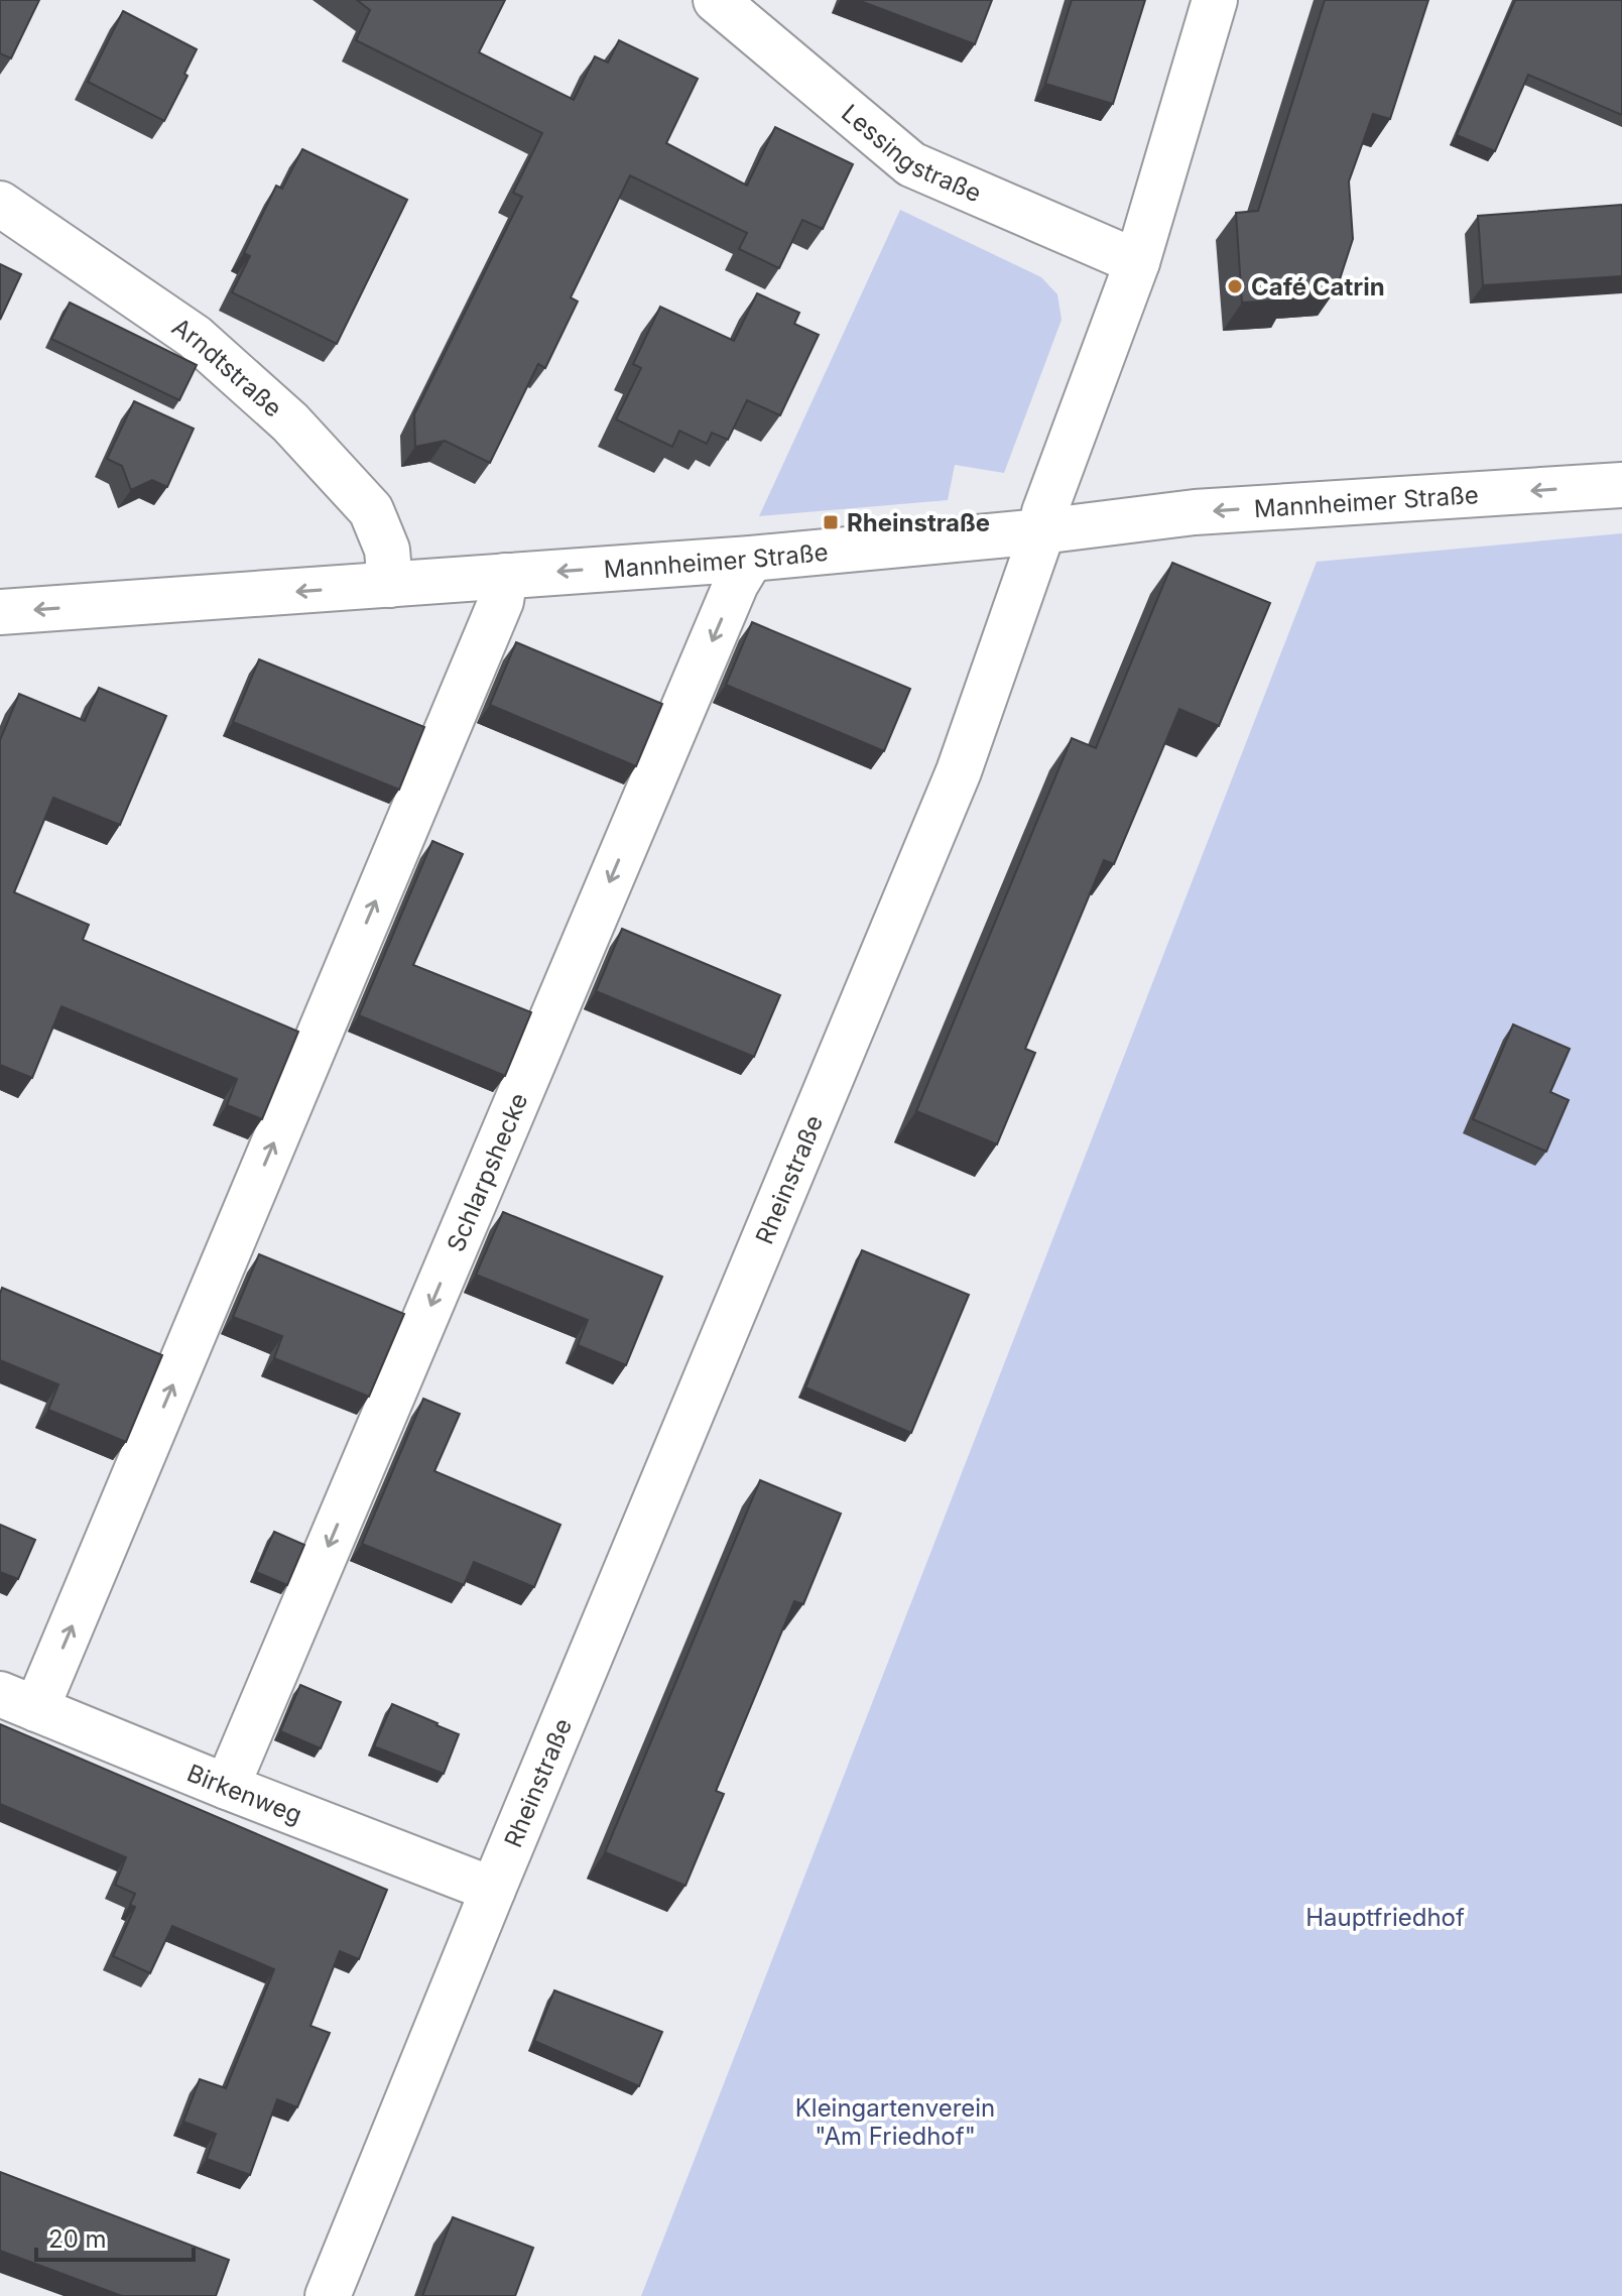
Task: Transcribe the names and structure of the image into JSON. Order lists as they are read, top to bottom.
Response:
{
  "streets": {
    "street": [
      "Lessingstraße",
      "Arndtstraße",
      "Mannheimer Straße",
      "Schlarpshecke",
      "Rheinstraße",
      "Birkenweg"
    ]
  },
  "crossings": [
    ["Lessingstraße", "Rheinstraße"],
    ["Arndtstraße", "Mannheimer Straße"],
    ["Mannheimer Straße", "Schlarpshecke"],
    ["Mannheimer Straße", "Rheinstraße"],
    ["Schlarpshecke", "Birkenweg"],
    ["Rheinstraße", "Birkenweg"]
  ],
  "one_way": ["Mannheimer Straße"],
  "parks": ["Hauptfriedhof", "Kleingartenverein \"Am Friedhof\""],
  "places": {
    "other": ["Café Catrin"],
    "transit": ["Rheinstraße"]
  },
  "scale_bar": "20 m"
}
